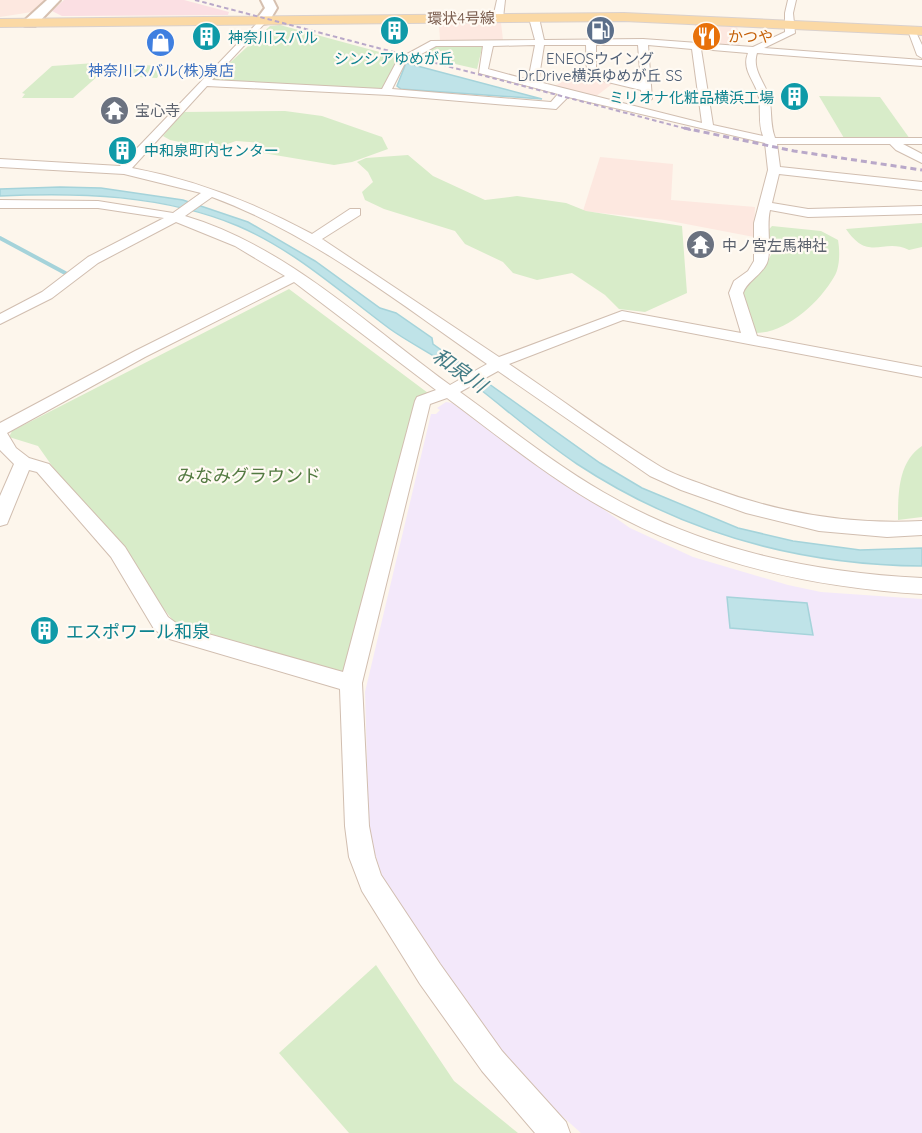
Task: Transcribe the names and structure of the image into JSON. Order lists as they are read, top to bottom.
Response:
{
  "streets": {
    "main road": ["環状4号線"]
  },
  "water": ["和泉川"],
  "parks": ["みなみグラウンド"],
  "places": {
    "building": [
      "シンシアゆめが丘",
      "神奈川スバル",
      "ミリオナ化粧品横浜工場",
      "中和泉町内センター",
      "エスポワール和泉"
    ],
    "fuel station": ["ENEOSウイング Dr.Drive横浜ゆめが丘 SS"],
    "restaurant": ["かつや"],
    "shop": ["神奈川スバル(株)泉店"],
    "temple": ["宝心寺", "中ノ宮左馬神社"]
  }
}
